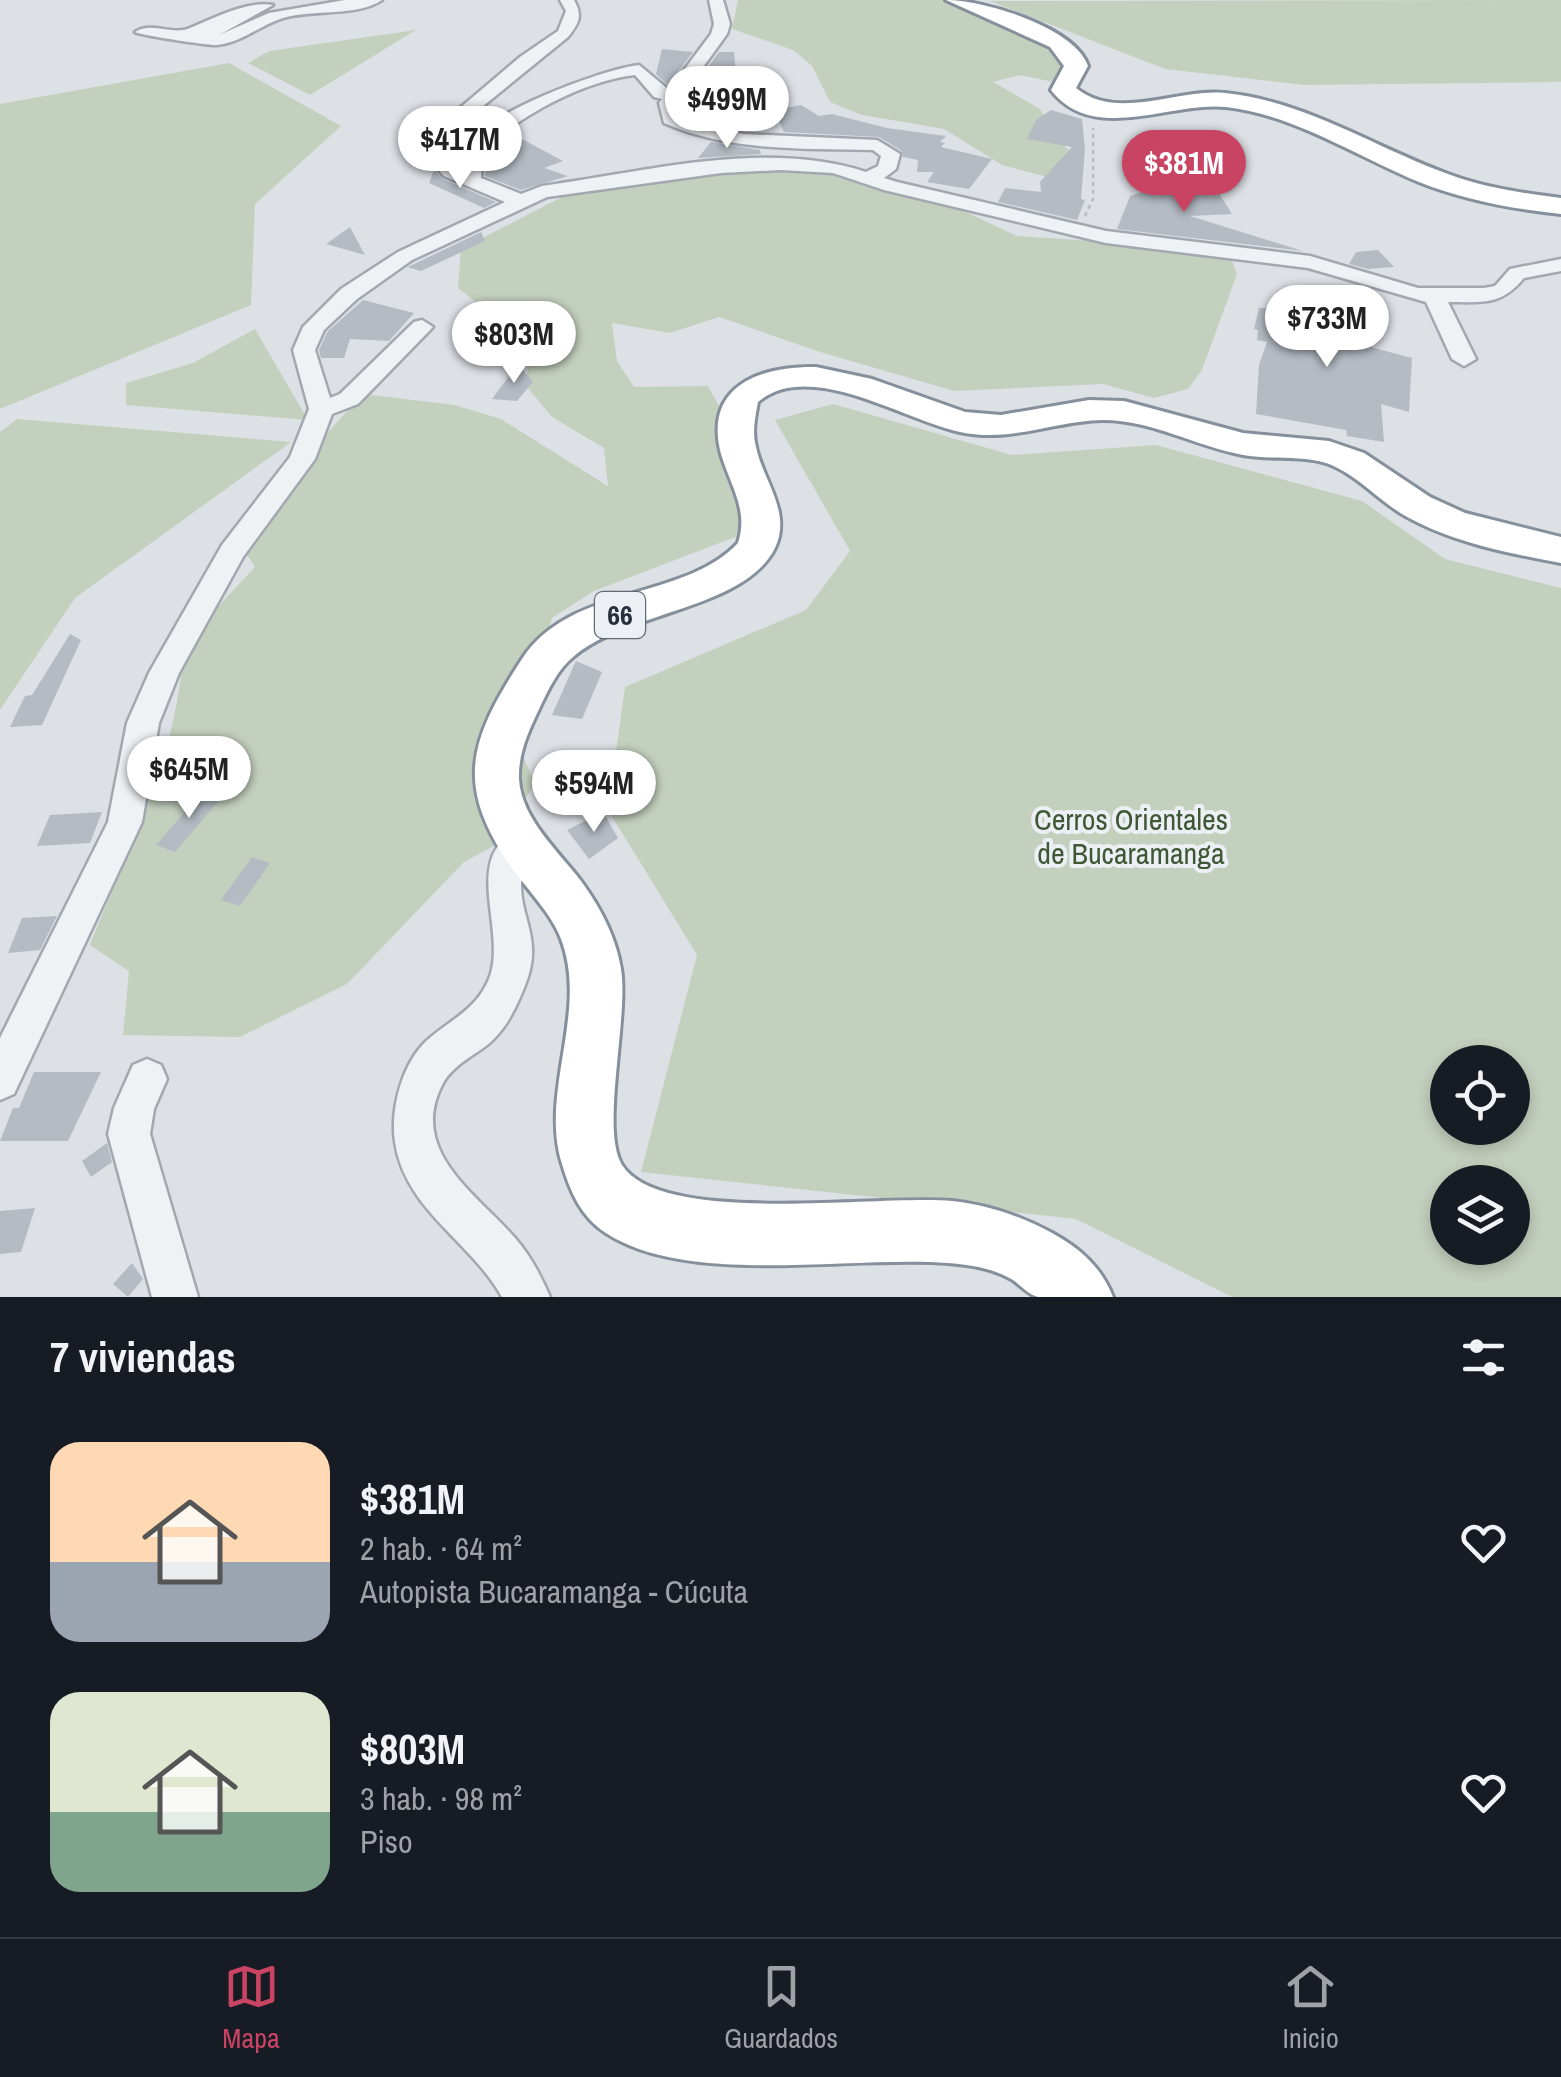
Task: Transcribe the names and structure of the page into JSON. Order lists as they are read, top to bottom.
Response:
{
  "streets": {
    "highway": ["66"]
  },
  "parks": ["Cerros Orientales de Bucaramanga"],
  "page": {
    "price": [
      "$499M",
      "$417M",
      "$381M",
      "$733M",
      "$803M",
      "$645M",
      "$594M"
    ],
    "heading": "7 viviendas",
    "list": [
      {
        "name": "$381M",
        "note": "2 hab. · 64 m² · Autopista Bucaramanga - Cúcuta"
      },
      {
        "name": "$803M",
        "note": "3 hab. · 98 m² · Piso"
      }
    ],
    "tabs": ["Mapa", "Guardados", "Inicio"]
  }
}
